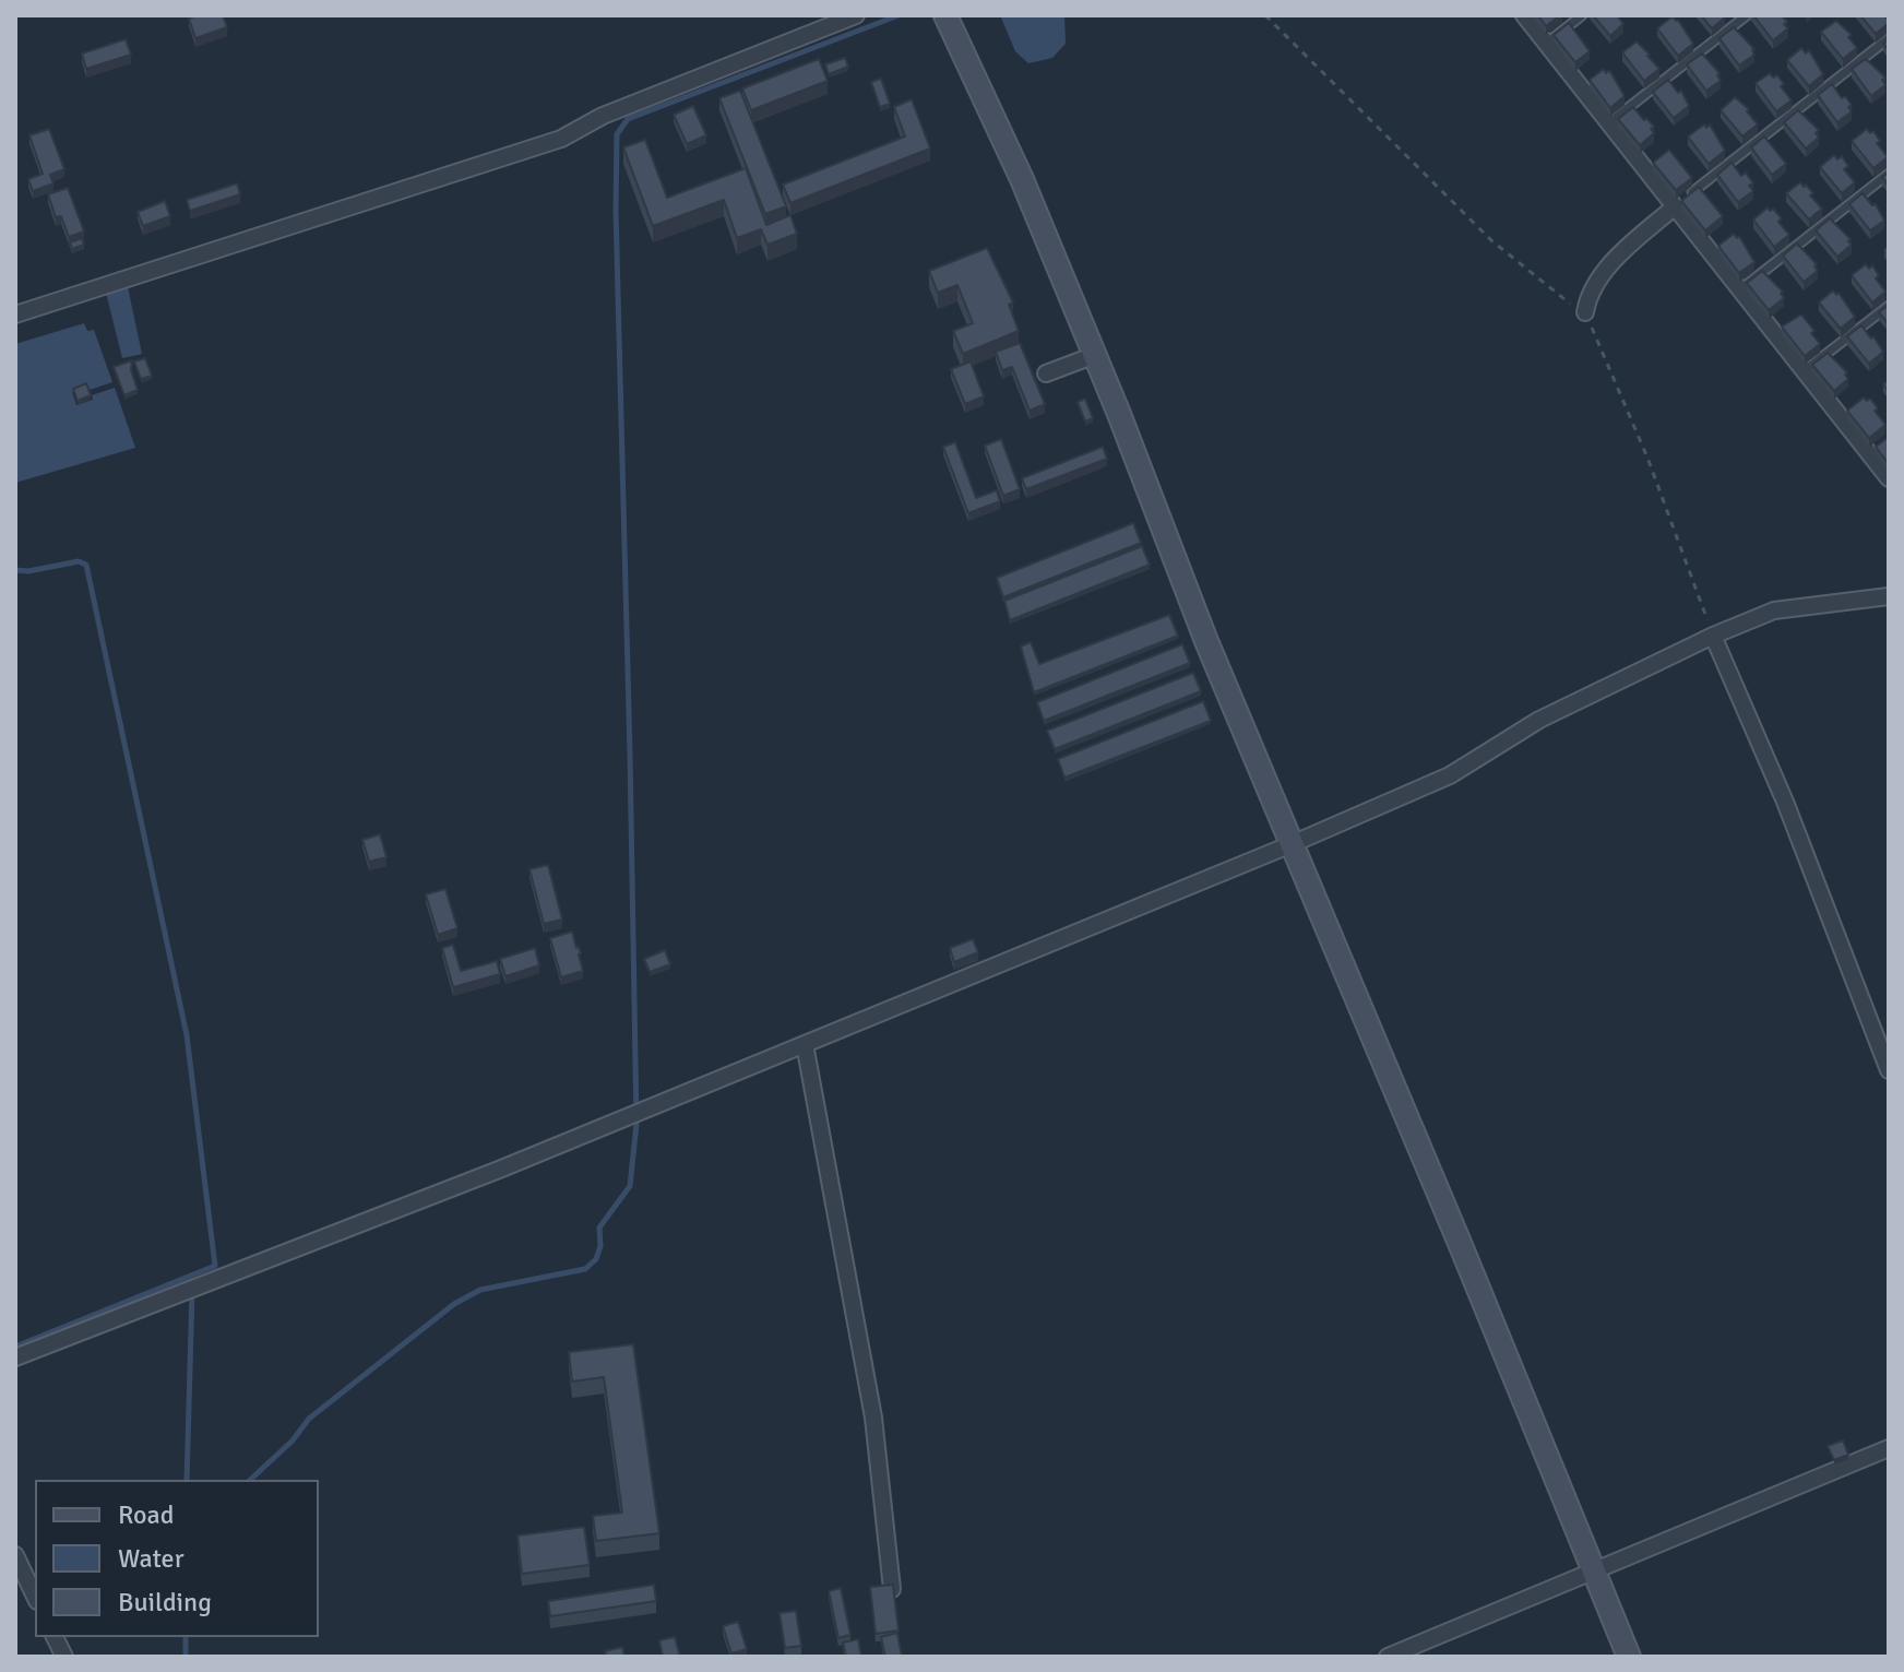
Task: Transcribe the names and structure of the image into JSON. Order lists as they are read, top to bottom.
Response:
{
  "legend": ["Road", "Water", "Building"]
}
